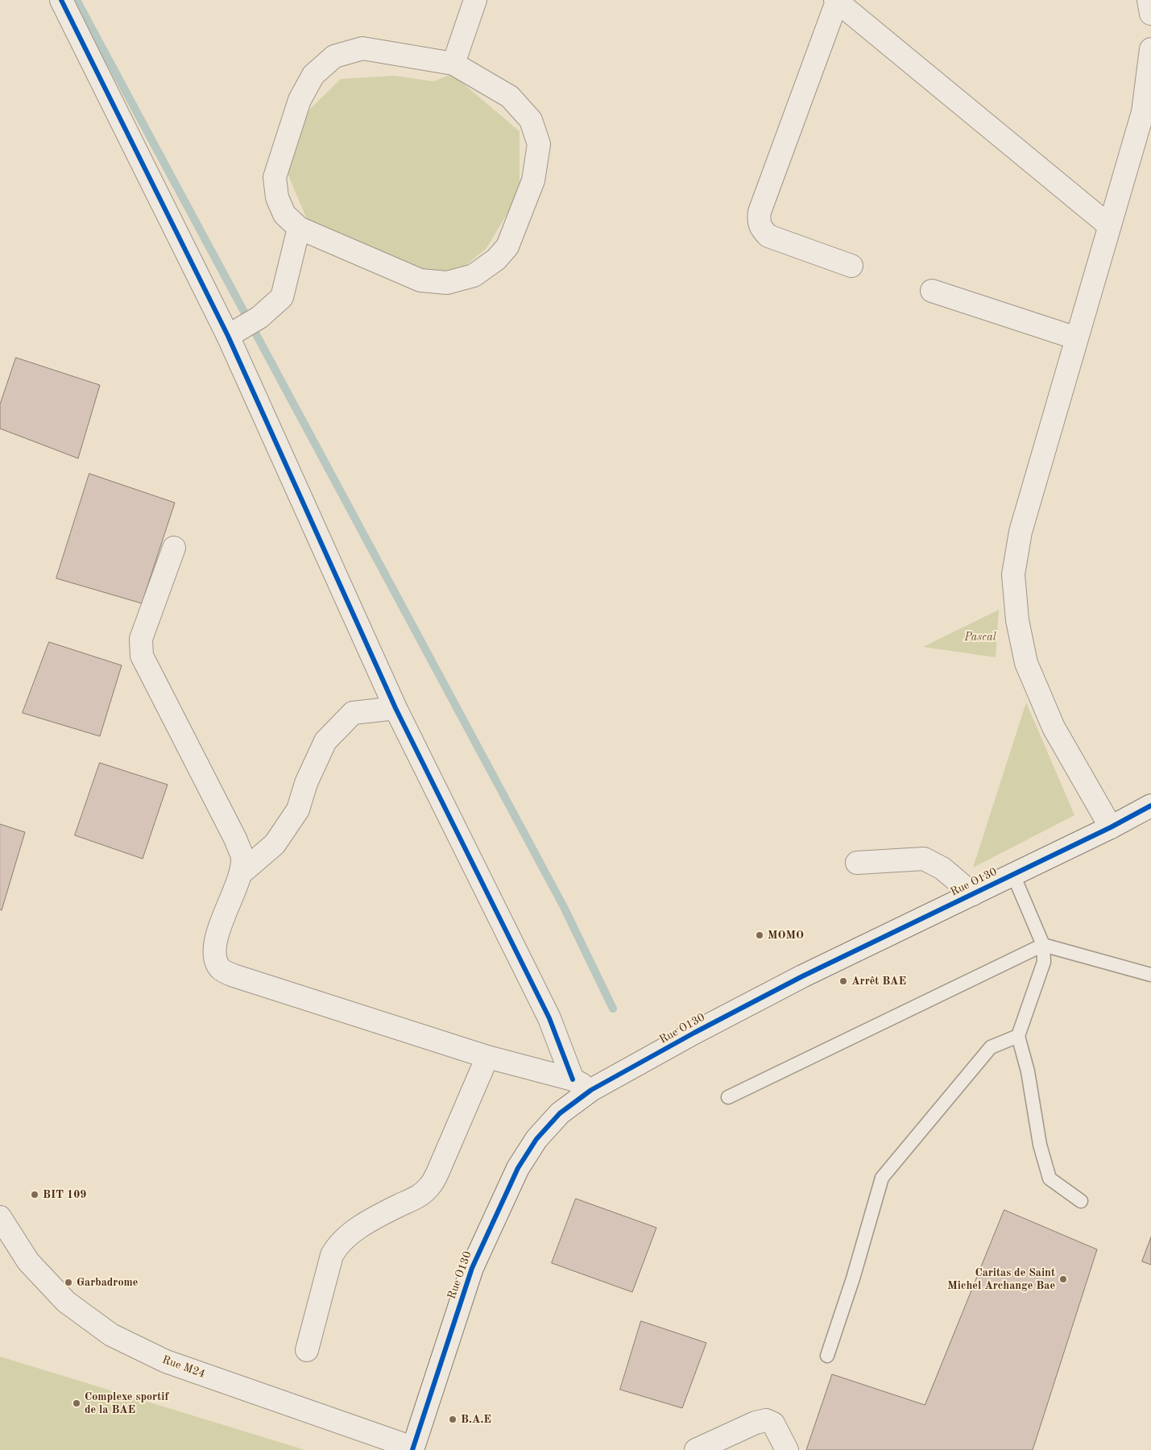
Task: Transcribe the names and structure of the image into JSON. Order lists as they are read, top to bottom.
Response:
{
  "streets": {
    "street": ["Rue O130", "Rue M24"]
  },
  "crossings": [
    ["Rue O130", "Rue M24"]
  ],
  "parks": ["Pascal"],
  "places": [
    "MOMO",
    "Arrêt BAE",
    "BIT 109",
    "Caritas de Saint Michel Archange Bae",
    "Garbadrome",
    "Complexe sportif de la BAE",
    "B.A.E"
  ]
}
